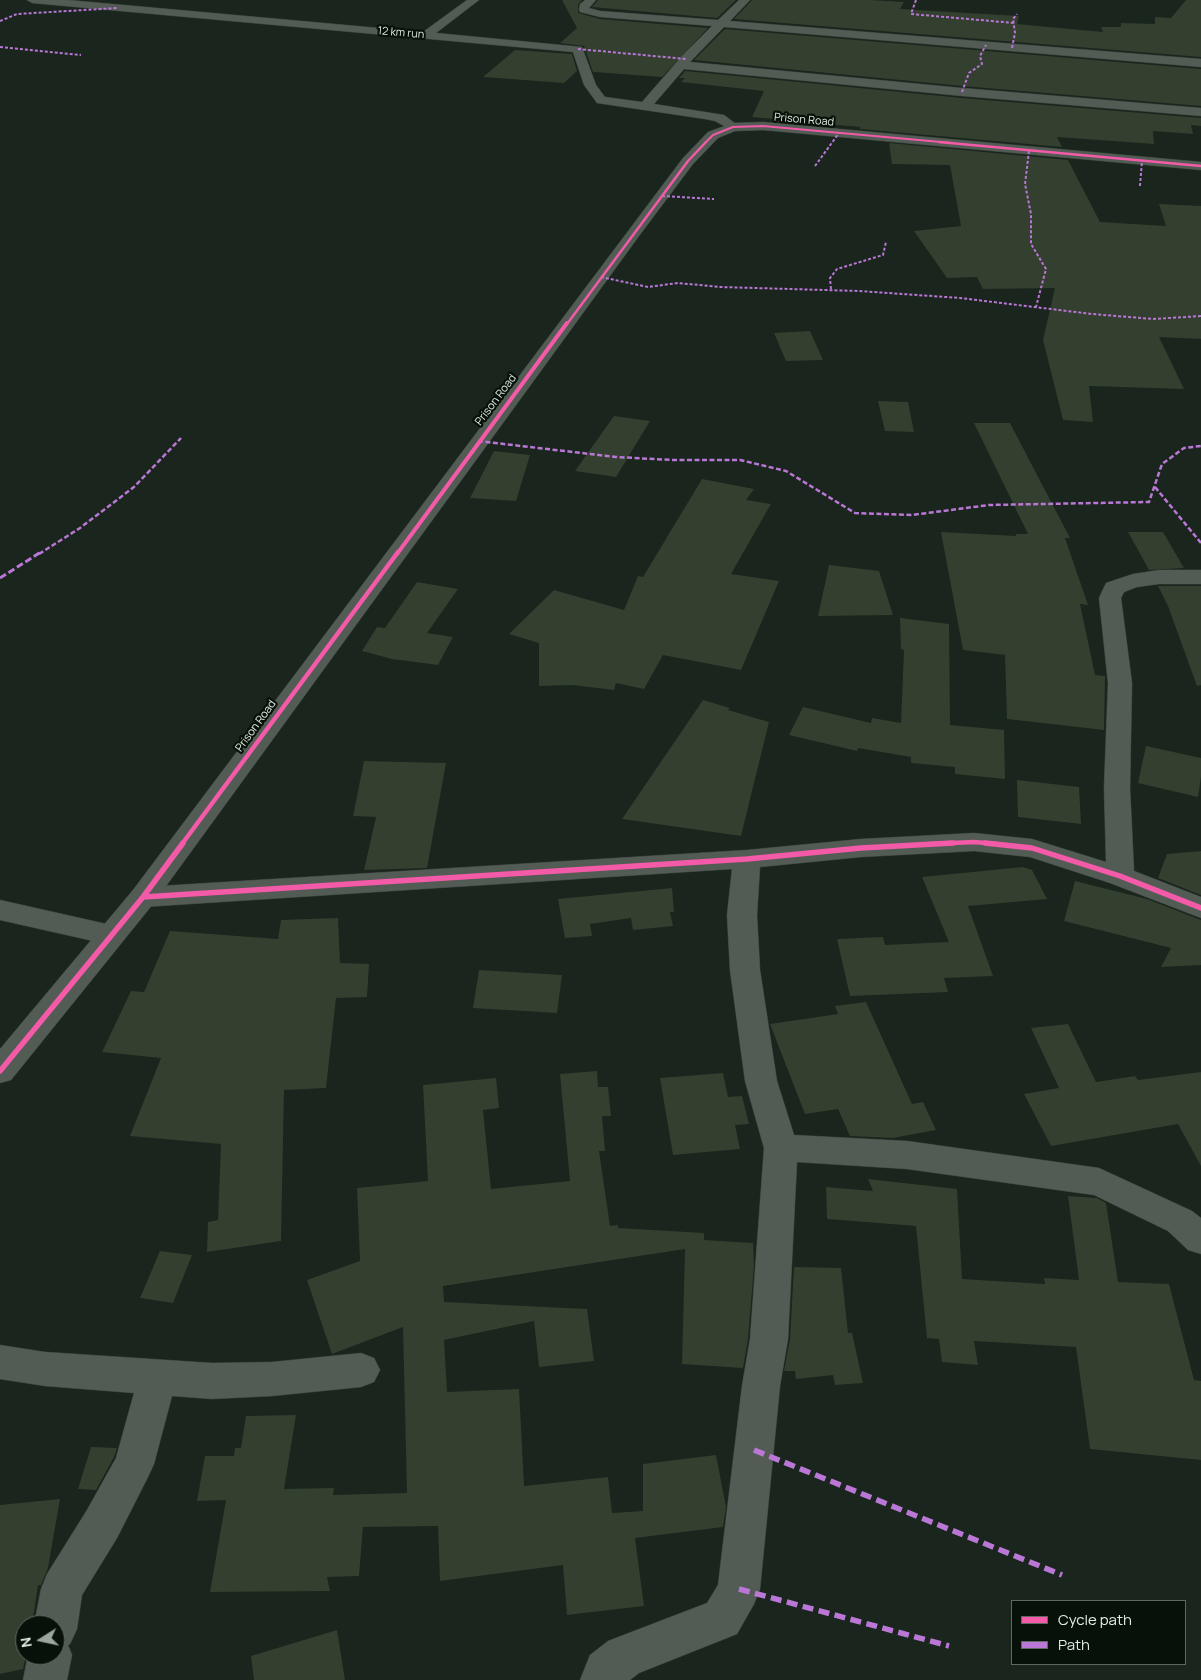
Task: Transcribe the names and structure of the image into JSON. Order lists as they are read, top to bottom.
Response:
{
  "streets": {
    "street": ["12 km run", "Prison Road"]
  },
  "crossings": [
    ["12 km run", "Prison Road"]
  ],
  "legend": ["Cycle path", "Path"],
  "north": "left"
}
